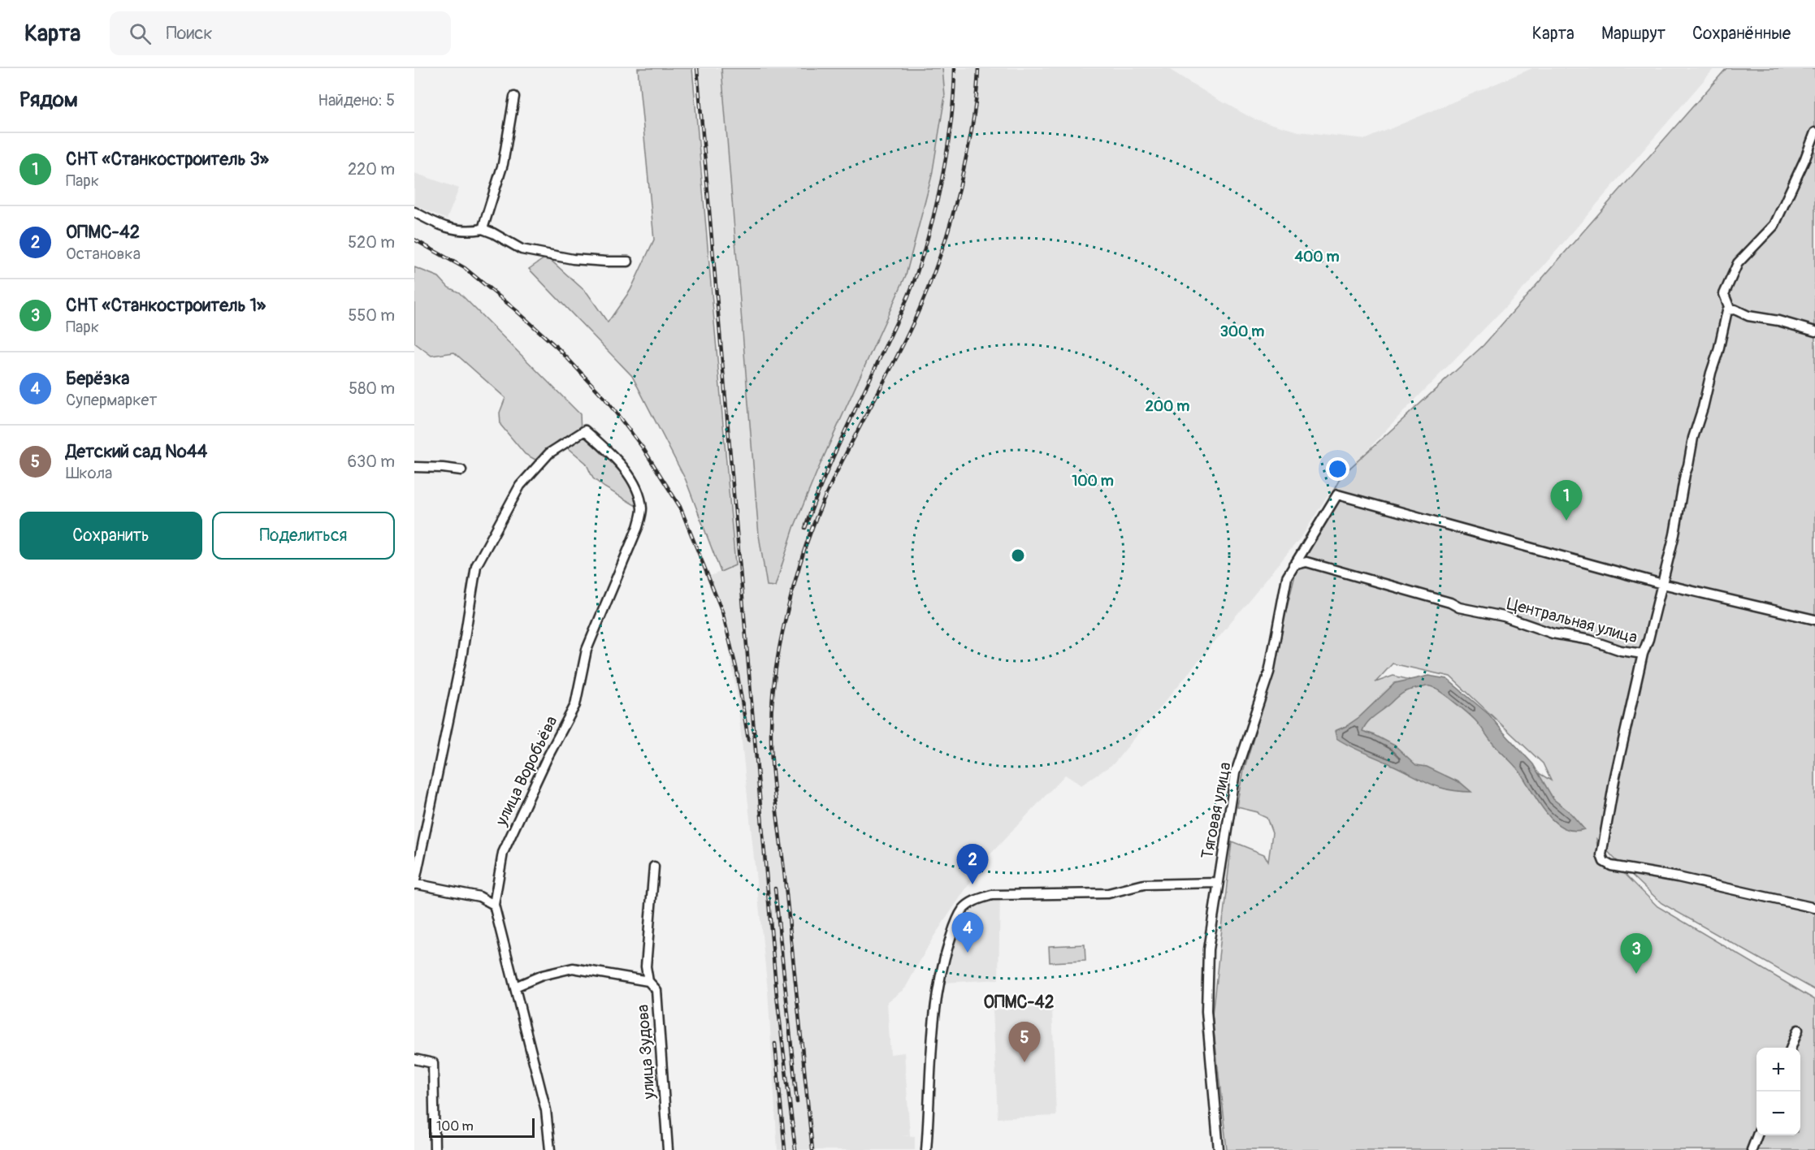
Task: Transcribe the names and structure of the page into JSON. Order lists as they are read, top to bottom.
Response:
{
  "streets": {
    "street": [
      "Центральная улица",
      "улица Воробьёва",
      "Тяговая улица",
      "улица Зудова"
    ]
  },
  "crossings": [
    ["Центральная улица", "Тяговая улица"]
  ],
  "districts": ["ОПМС-42"],
  "scale_bar": "100 m",
  "page": {
    "header": "Карта",
    "search": "Поиск",
    "nav": ["Карта", "Маршрут", "Сохранённые"],
    "heading": ["Рядом", "Найдено: 5"],
    "list": [
      {
        "mark": "1",
        "name": "СНТ «Станкостроитель 3»",
        "note": "Парк",
        "value": "220 m"
      },
      {
        "mark": "2",
        "name": "ОПМС-42",
        "note": "Остановка",
        "value": "520 m"
      },
      {
        "mark": "3",
        "name": "СНТ «Станкостроитель 1»",
        "note": "Парк",
        "value": "550 m"
      },
      {
        "mark": "4",
        "name": "Берёзка",
        "note": "Супермаркет",
        "value": "580 m"
      },
      {
        "mark": "5",
        "name": "Детский сад №44",
        "note": "Школа",
        "value": "630 m"
      }
    ],
    "pins": [
      "1",
      "2",
      "4",
      "3",
      "5"
    ],
    "buttons": ["Сохранить", "Поделиться"],
    "map_buttons": ["+", "−"],
    "scale": "100 m"
  },
  "rings": [
    "400 m",
    "300 m",
    "200 m",
    "100 m"
  ]
}
